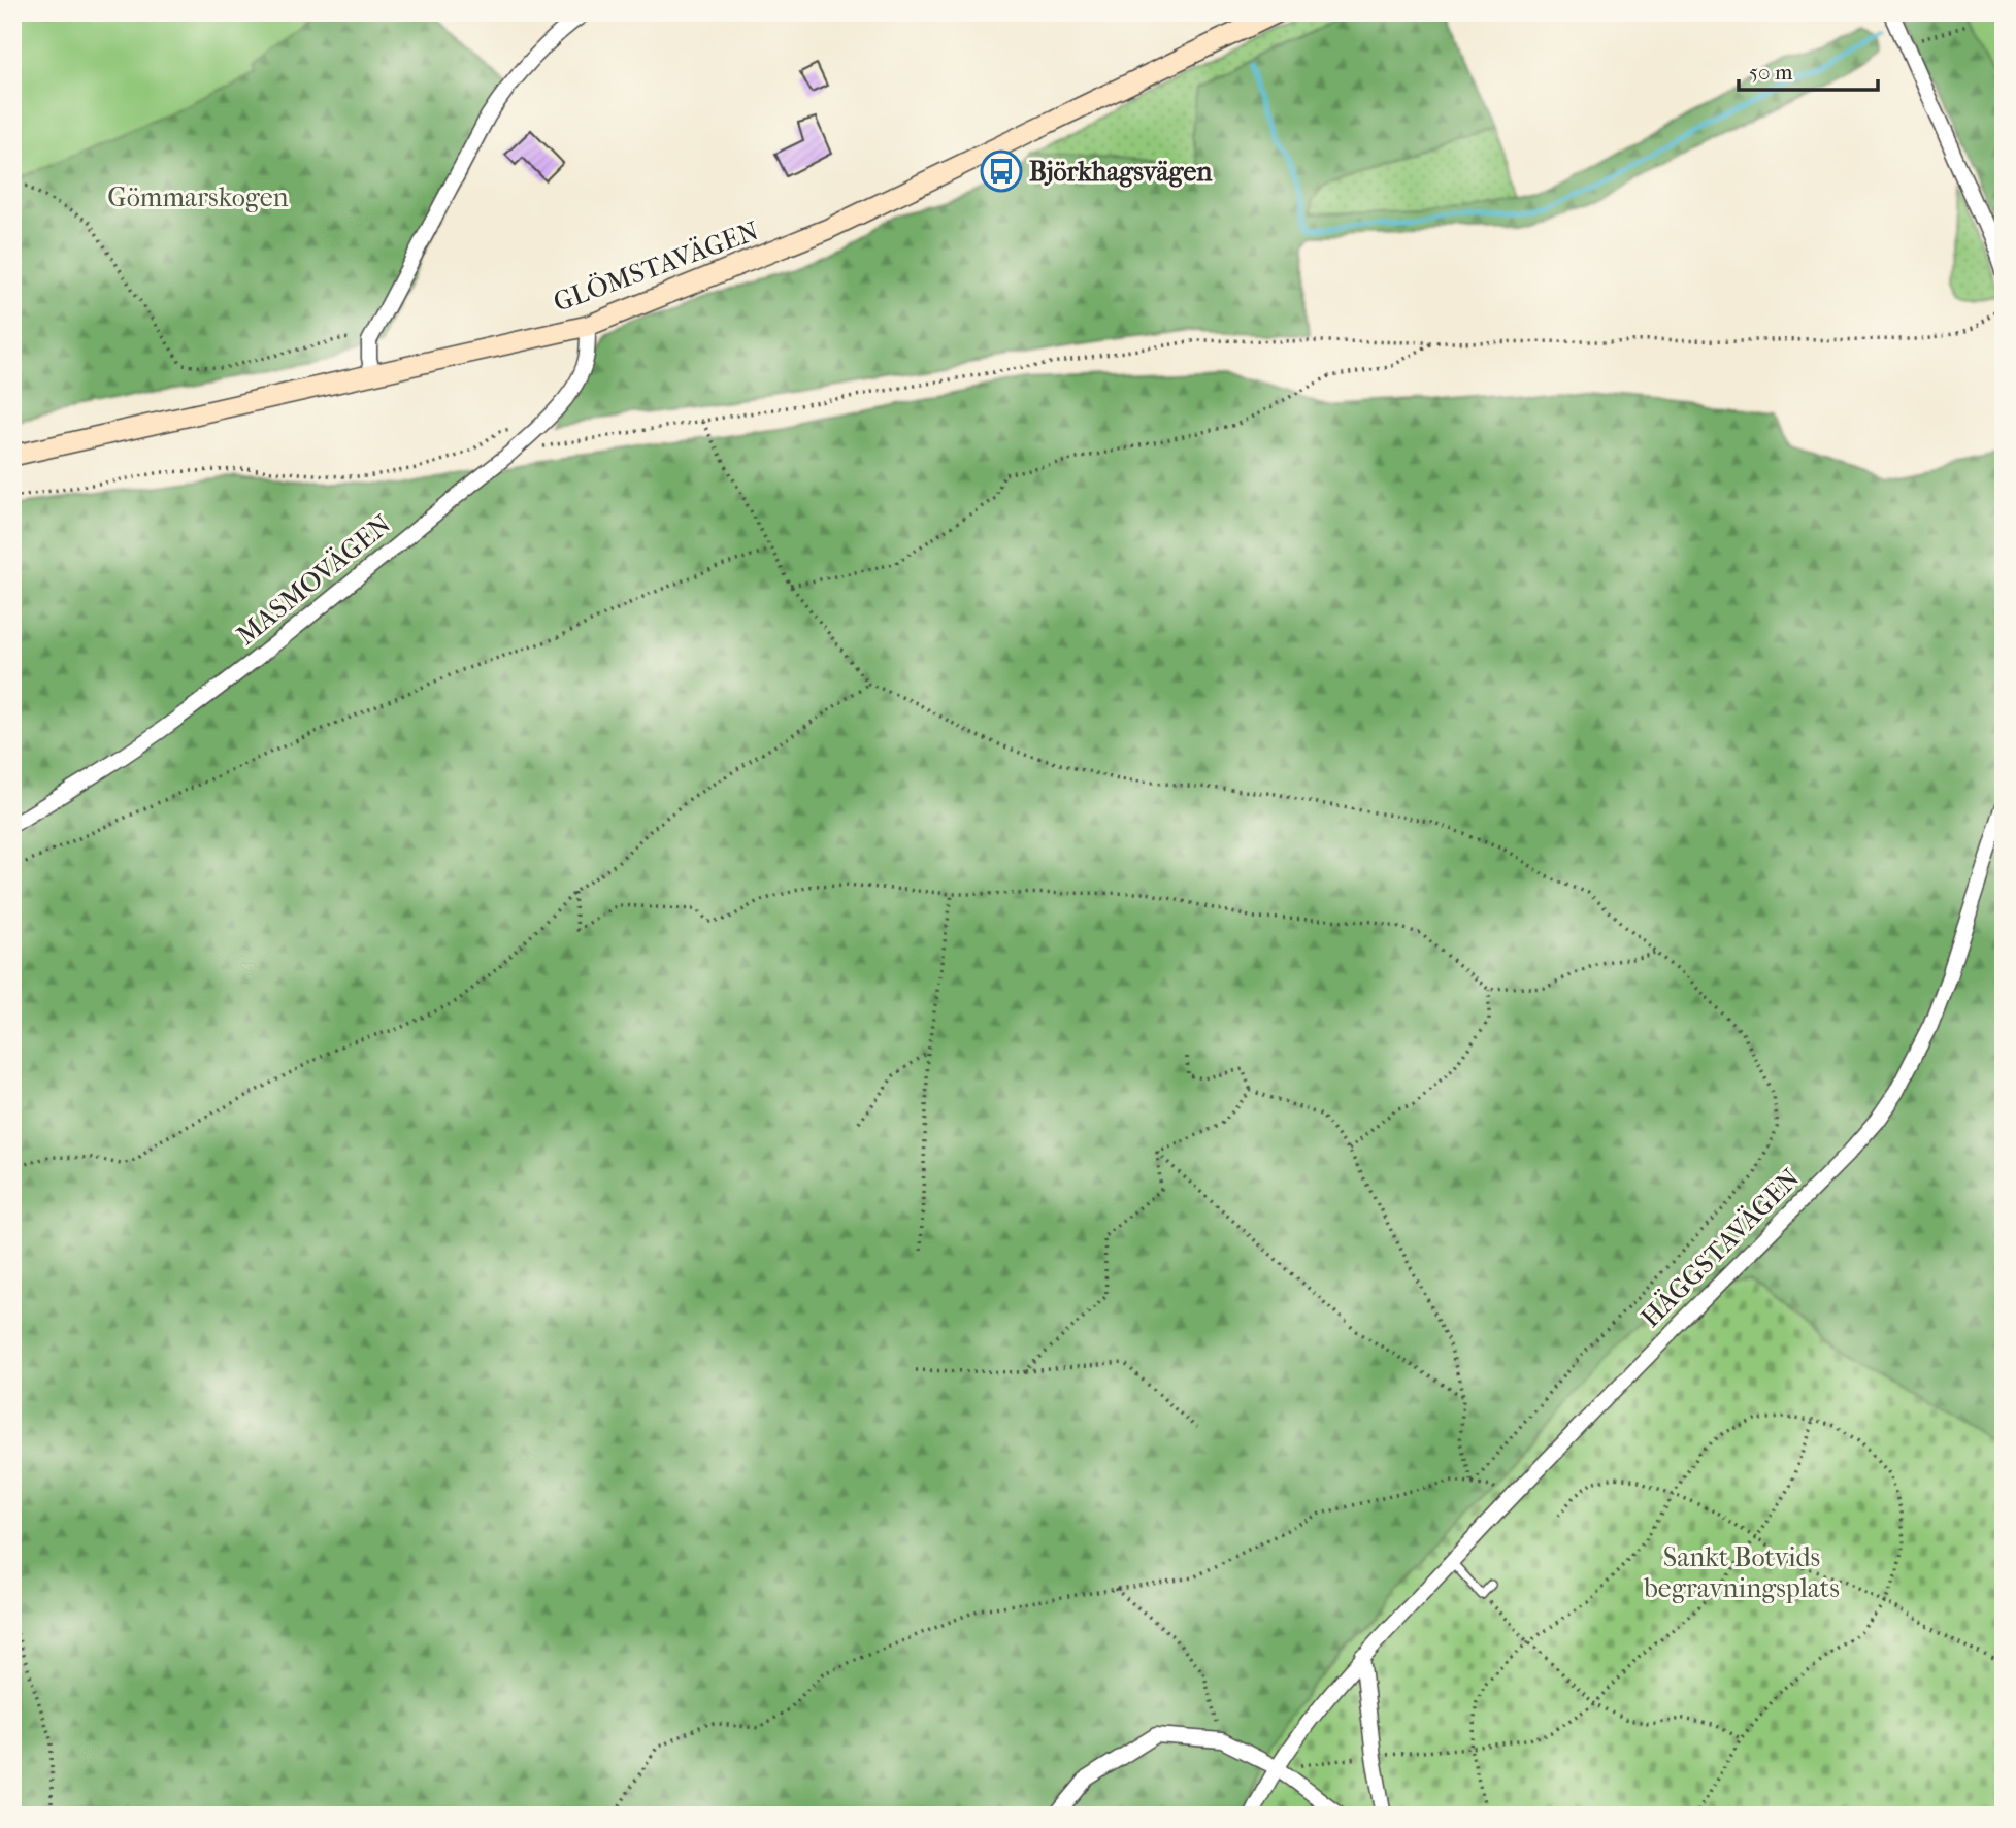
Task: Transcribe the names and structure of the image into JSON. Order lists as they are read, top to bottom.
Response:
{
  "streets": {
    "main road": ["GLÖMSTAVÄGEN"],
    "street": ["MASMOVÄGEN", "HÄGGSTAVÄGEN"]
  },
  "crossings": [
    ["GLÖMSTAVÄGEN", "MASMOVÄGEN"]
  ],
  "parks": ["Gömmarskogen", "Sankt Botvids begravningsplats"],
  "places": {
    "bus stop": ["Björkhagsvägen"]
  },
  "scale_bar": "50 m"
}
